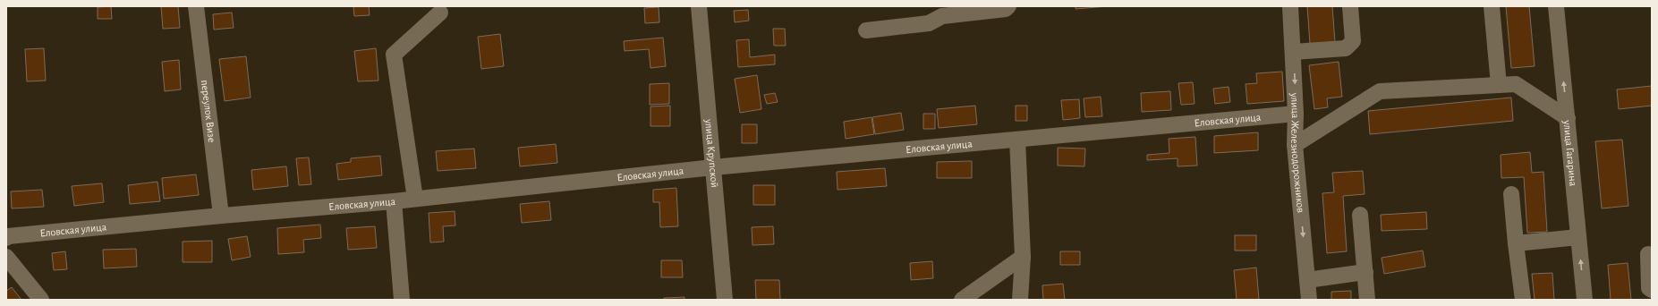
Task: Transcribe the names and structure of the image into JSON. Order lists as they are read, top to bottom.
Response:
{
  "streets": {
    "street": [
      "переулок Визе",
      "Еловская улица",
      "улица Крупской",
      "улица Железнодорожников",
      "улица Гагарина"
    ]
  },
  "crossings": [
    ["переулок Визе", "Еловская улица"],
    ["Еловская улица", "улица Крупской"],
    ["Еловская улица", "улица Железнодорожников"]
  ]
}
